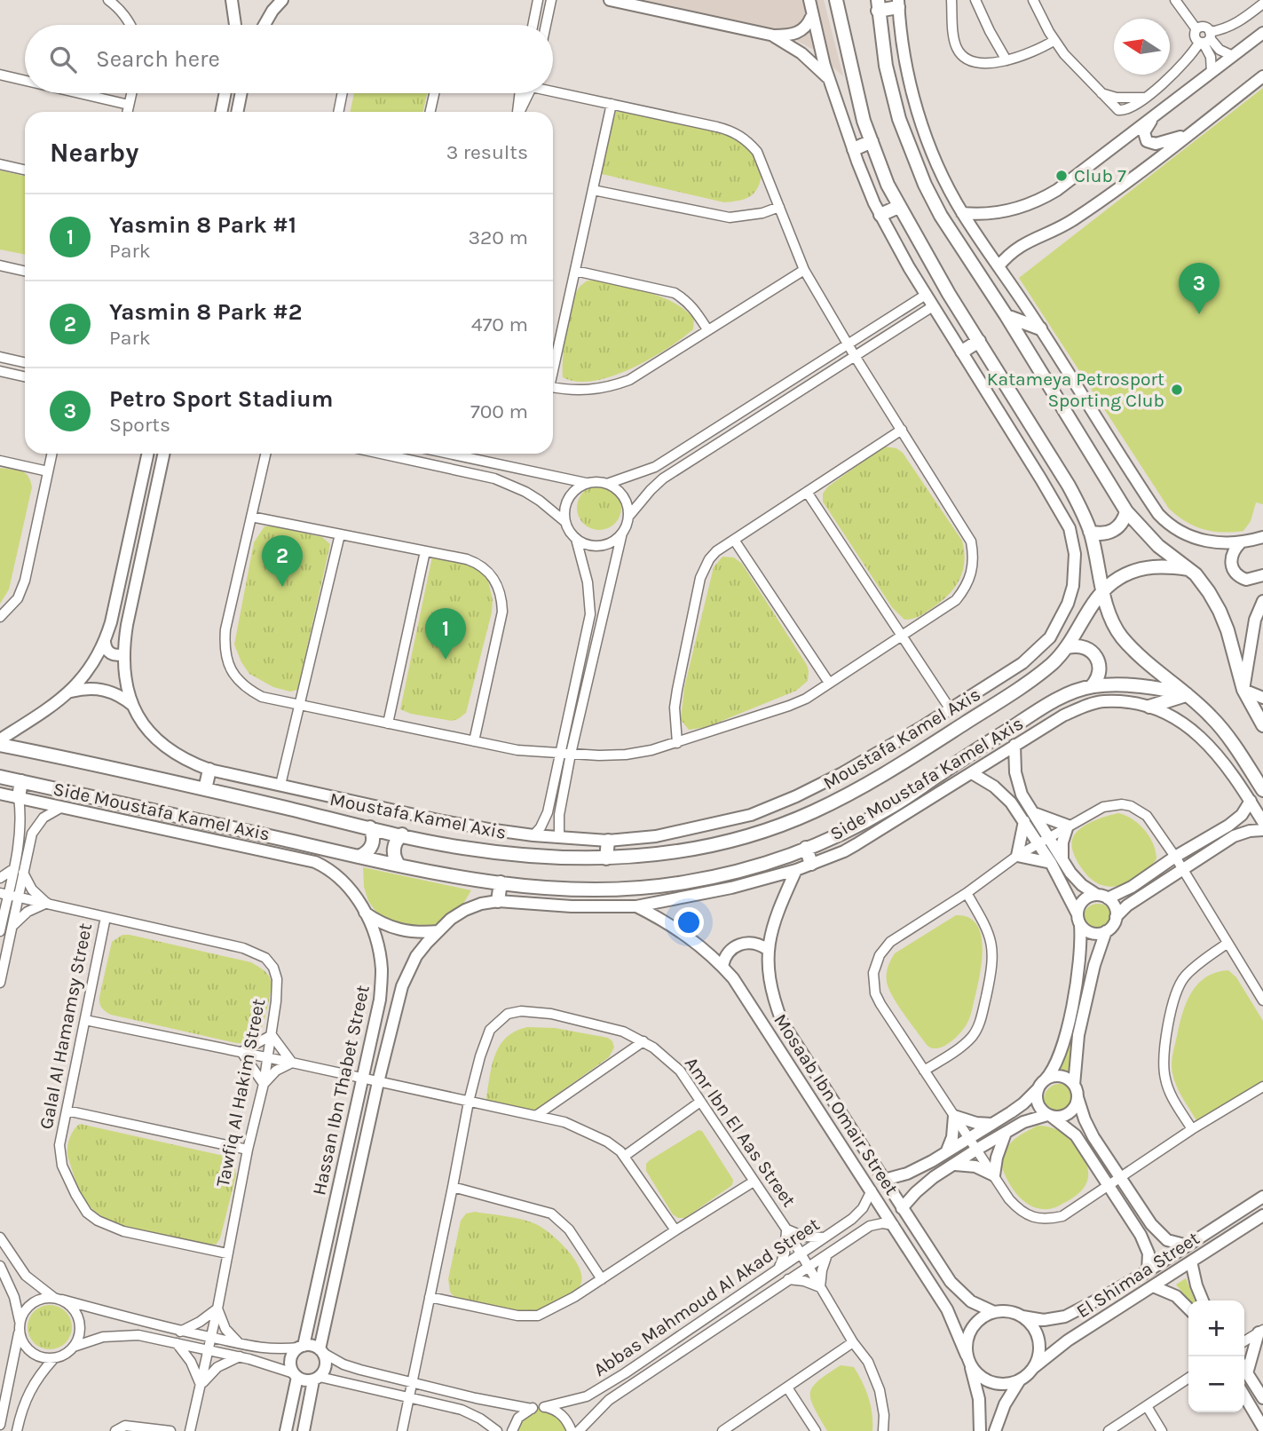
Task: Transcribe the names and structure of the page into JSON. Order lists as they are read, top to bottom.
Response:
{
  "streets": {
    "main road": ["Moustafa Kamel Axis"],
    "street": [
      "Side Moustafa Kamel Axis",
      "Galal Al Hamamsy Street",
      "Hassan Ibn Thabet Street",
      "Tawfiq Al Hakim Street",
      "Mosaab Ibn Omair Street",
      "Amr Ibn El Aas Street",
      "El Shimaa Street",
      "Abbas Mahmoud Al Akad Street"
    ]
  },
  "crossings": [
    ["Side Moustafa Kamel Axis", "Hassan Ibn Thabet Street"],
    ["Side Moustafa Kamel Axis", "Mosaab Ibn Omair Street"],
    ["Galal Al Hamamsy Street", "Tawfiq Al Hakim Street"],
    ["Mosaab Ibn Omair Street", "El Shimaa Street"],
    ["Mosaab Ibn Omair Street", "Abbas Mahmoud Al Akad Street"],
    ["Amr Ibn El Aas Street", "Abbas Mahmoud Al Akad Street"]
  ],
  "places": ["Club 7", "Katameya Petrosport Sporting Club"],
  "north": "left",
  "page": {
    "search": "Search here",
    "heading": ["Nearby", "3 results"],
    "list": [
      {
        "mark": "1",
        "name": "Yasmin 8 Park #1",
        "note": "Park",
        "value": "320 m"
      },
      {
        "mark": "2",
        "name": "Yasmin 8 Park #2",
        "note": "Park",
        "value": "470 m"
      },
      {
        "mark": "3",
        "name": "Petro Sport Stadium",
        "note": "Sports",
        "value": "700 m"
      }
    ],
    "pins": ["3", "2", "1"],
    "map_buttons": ["+", "−"]
  }
}
